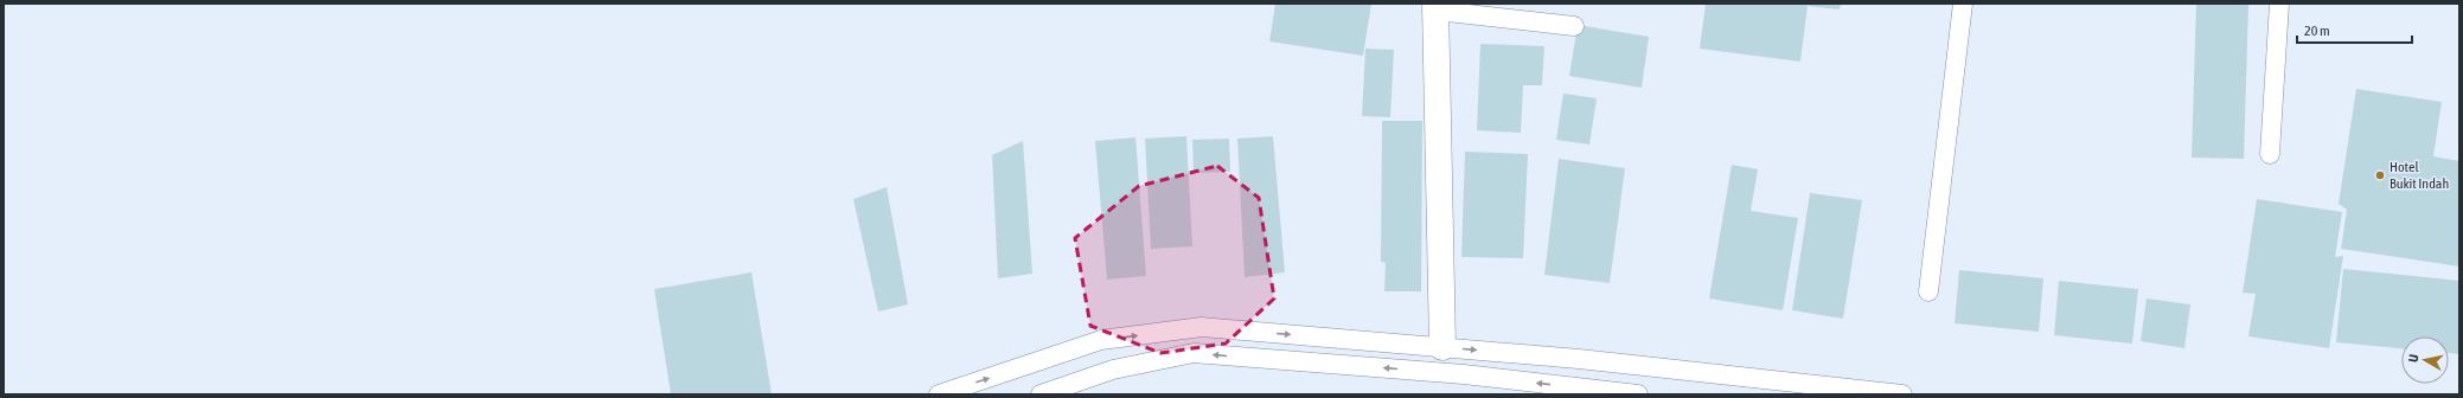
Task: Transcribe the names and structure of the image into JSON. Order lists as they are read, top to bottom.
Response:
{
  "places": ["Hotel Bukit Indah"],
  "scale_bar": "20 m",
  "north": "left"
}
